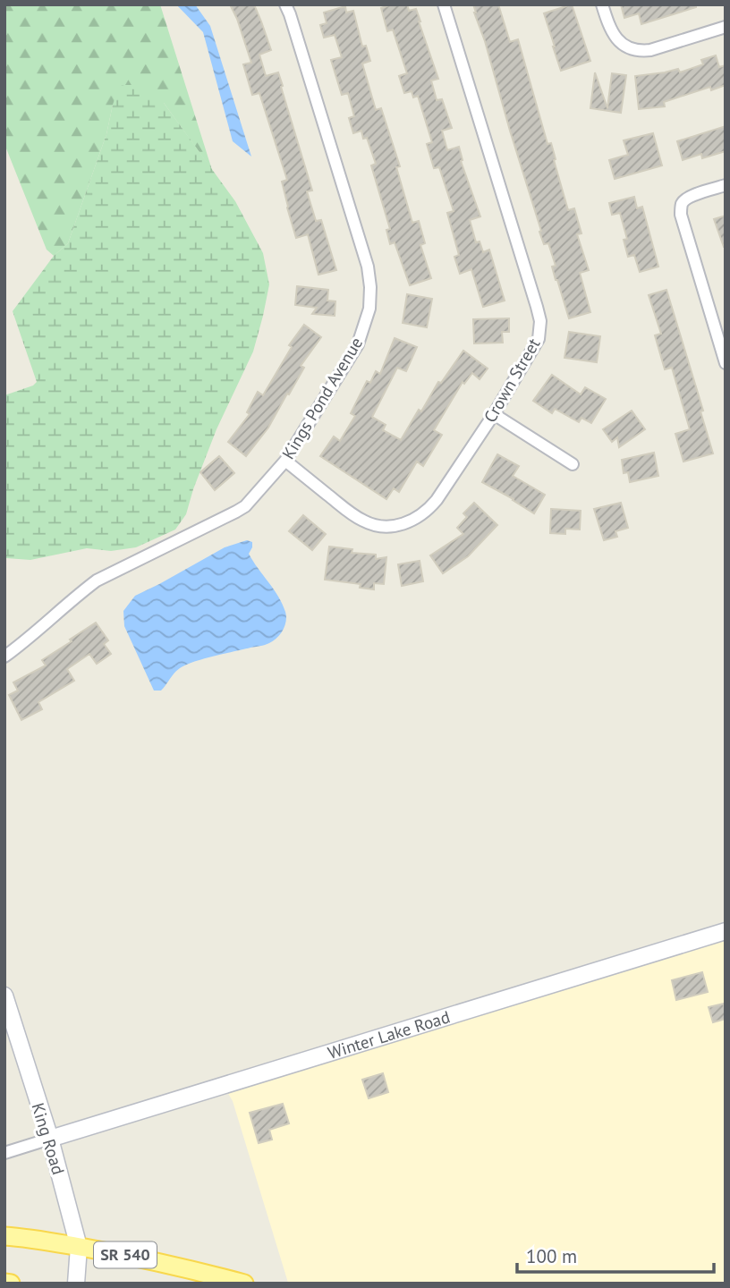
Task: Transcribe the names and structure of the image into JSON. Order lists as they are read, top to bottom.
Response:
{
  "streets": {
    "main road": ["SR 540"],
    "street": [
      "Crown Street",
      "Kings Pond Avenue",
      "Winter Lake Road",
      "King Road"
    ]
  },
  "crossings": [
    ["Crown Street", "Kings Pond Avenue"],
    ["Winter Lake Road", "King Road"],
    ["King Road", "SR 540"]
  ],
  "scale_bar": "100 m"
}
